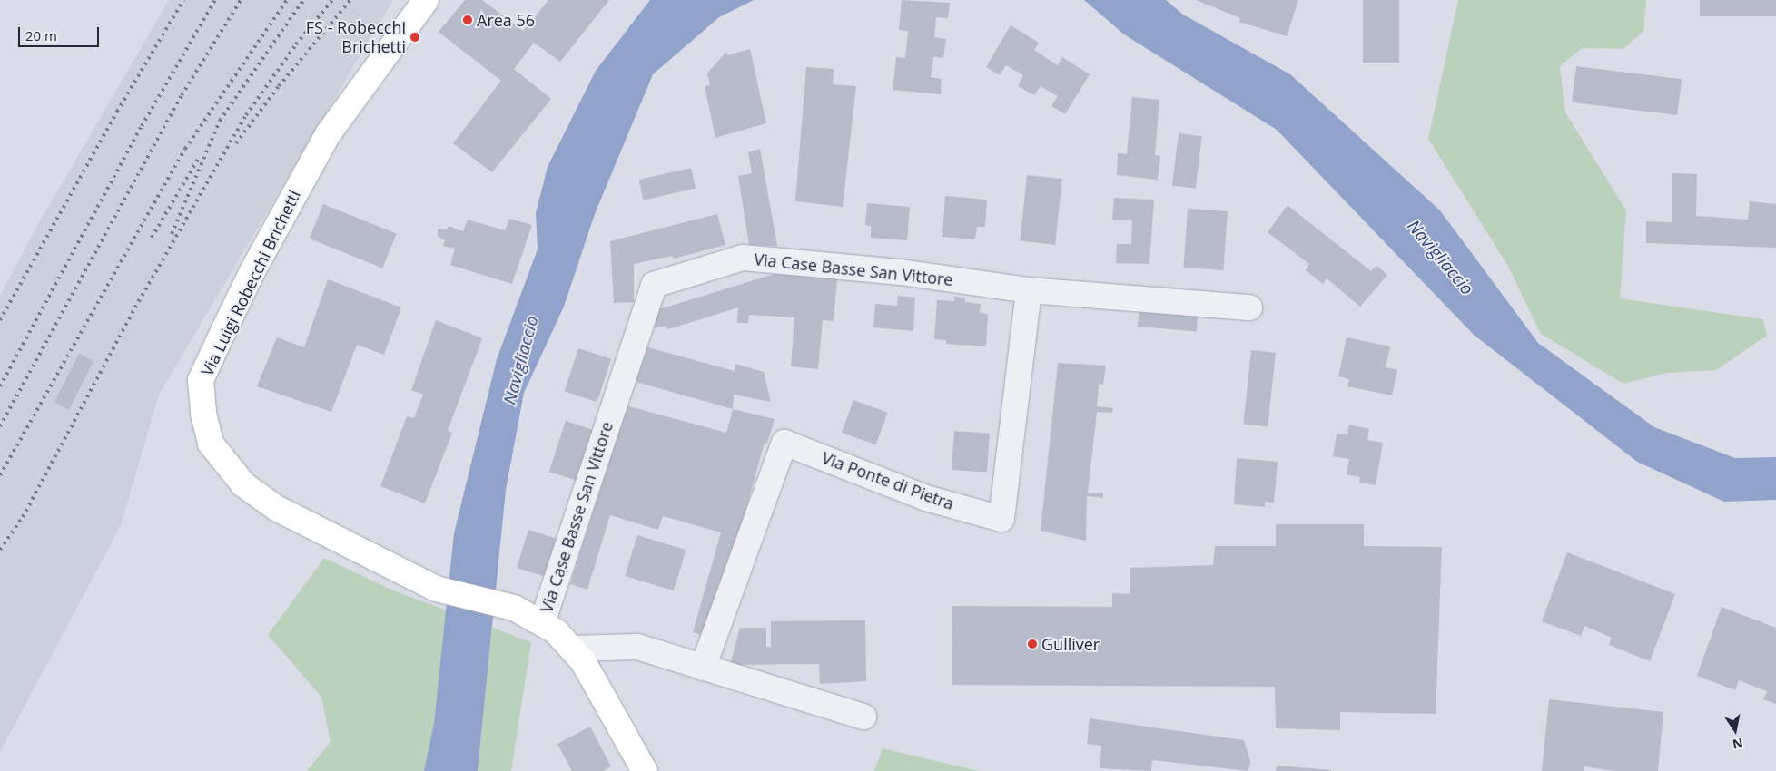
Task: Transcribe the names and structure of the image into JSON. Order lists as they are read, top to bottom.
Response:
{
  "streets": {
    "street": ["Via Case Basse San Vittore", "Via Luigi Robecchi Brichetti", "Via Ponte di Pietra"]
  },
  "crossings": [
    ["Via Case Basse San Vittore", "Via Luigi Robecchi Brichetti"],
    ["Via Case Basse San Vittore", "Via Ponte di Pietra"]
  ],
  "water": ["Navigliaccio"],
  "places": ["Area 56", "FS - Robecchi Brichetti", "Gulliver"],
  "scale_bar": "20 m",
  "north": "bottom"
}
